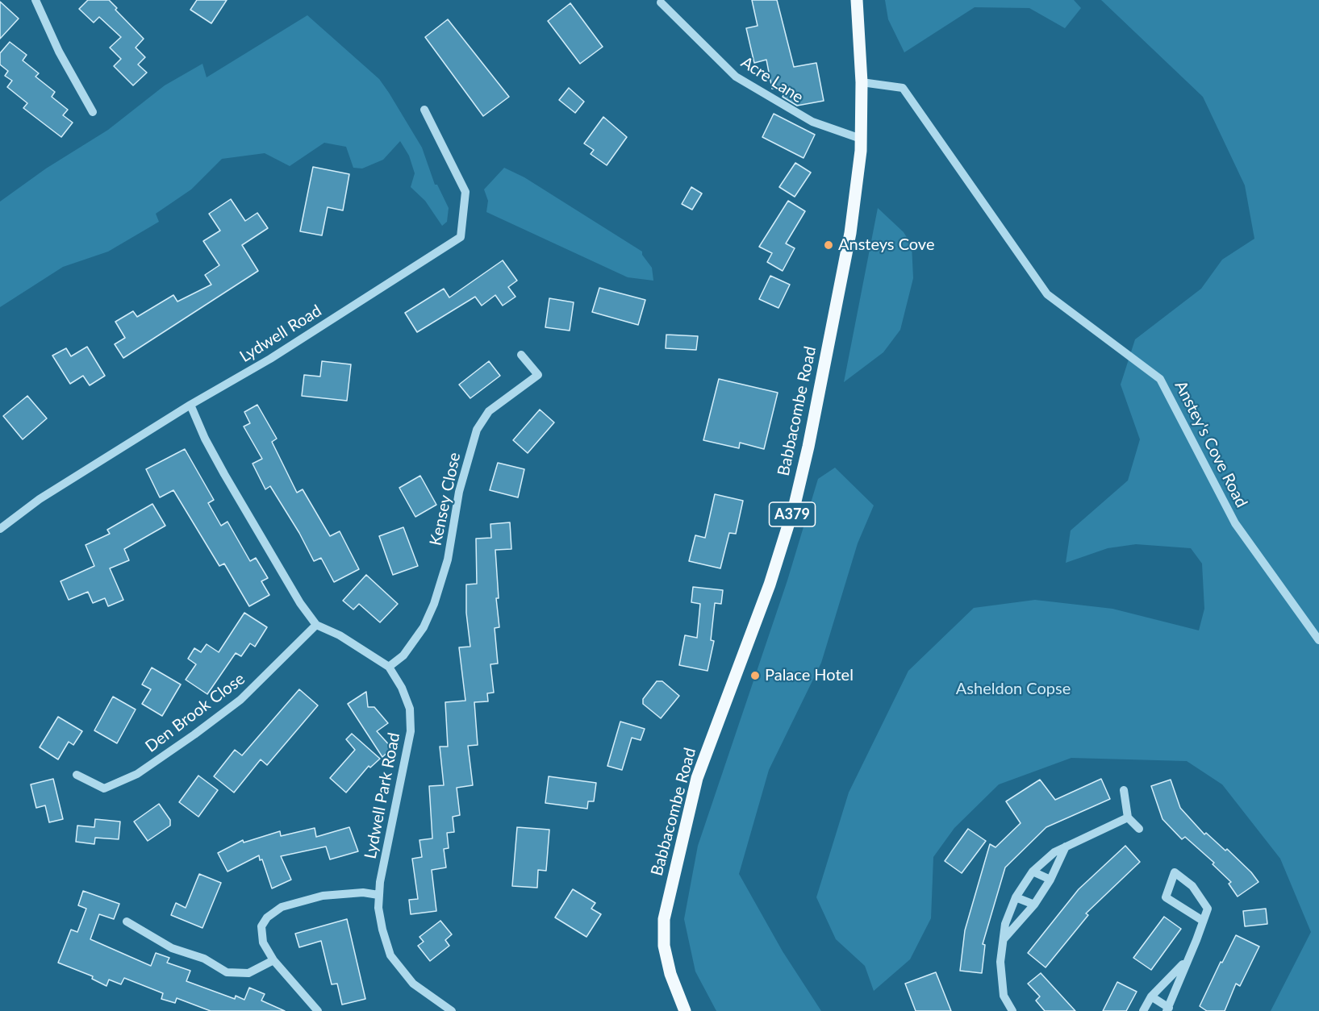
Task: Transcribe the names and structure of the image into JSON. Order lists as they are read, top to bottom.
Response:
{
  "streets": {
    "main road": ["Babbacombe Road", "A379"],
    "street": [
      "Acre Lane",
      "Lydwell Road",
      "Anstey's Cove Road",
      "Kensey Close",
      "Den Brook Close",
      "Lydwell Park Road"
    ]
  },
  "crossings": [
    ["Acre Lane", "Babbacombe Road"],
    ["Lydwell Road", "Lydwell Park Road"],
    ["Babbacombe Road", "Anstey's Cove Road"],
    ["Kensey Close", "Lydwell Park Road"],
    ["Den Brook Close", "Lydwell Park Road"]
  ],
  "parks": ["Asheldon Copse"],
  "places": ["Ansteys Cove", "Palace Hotel"]
}
